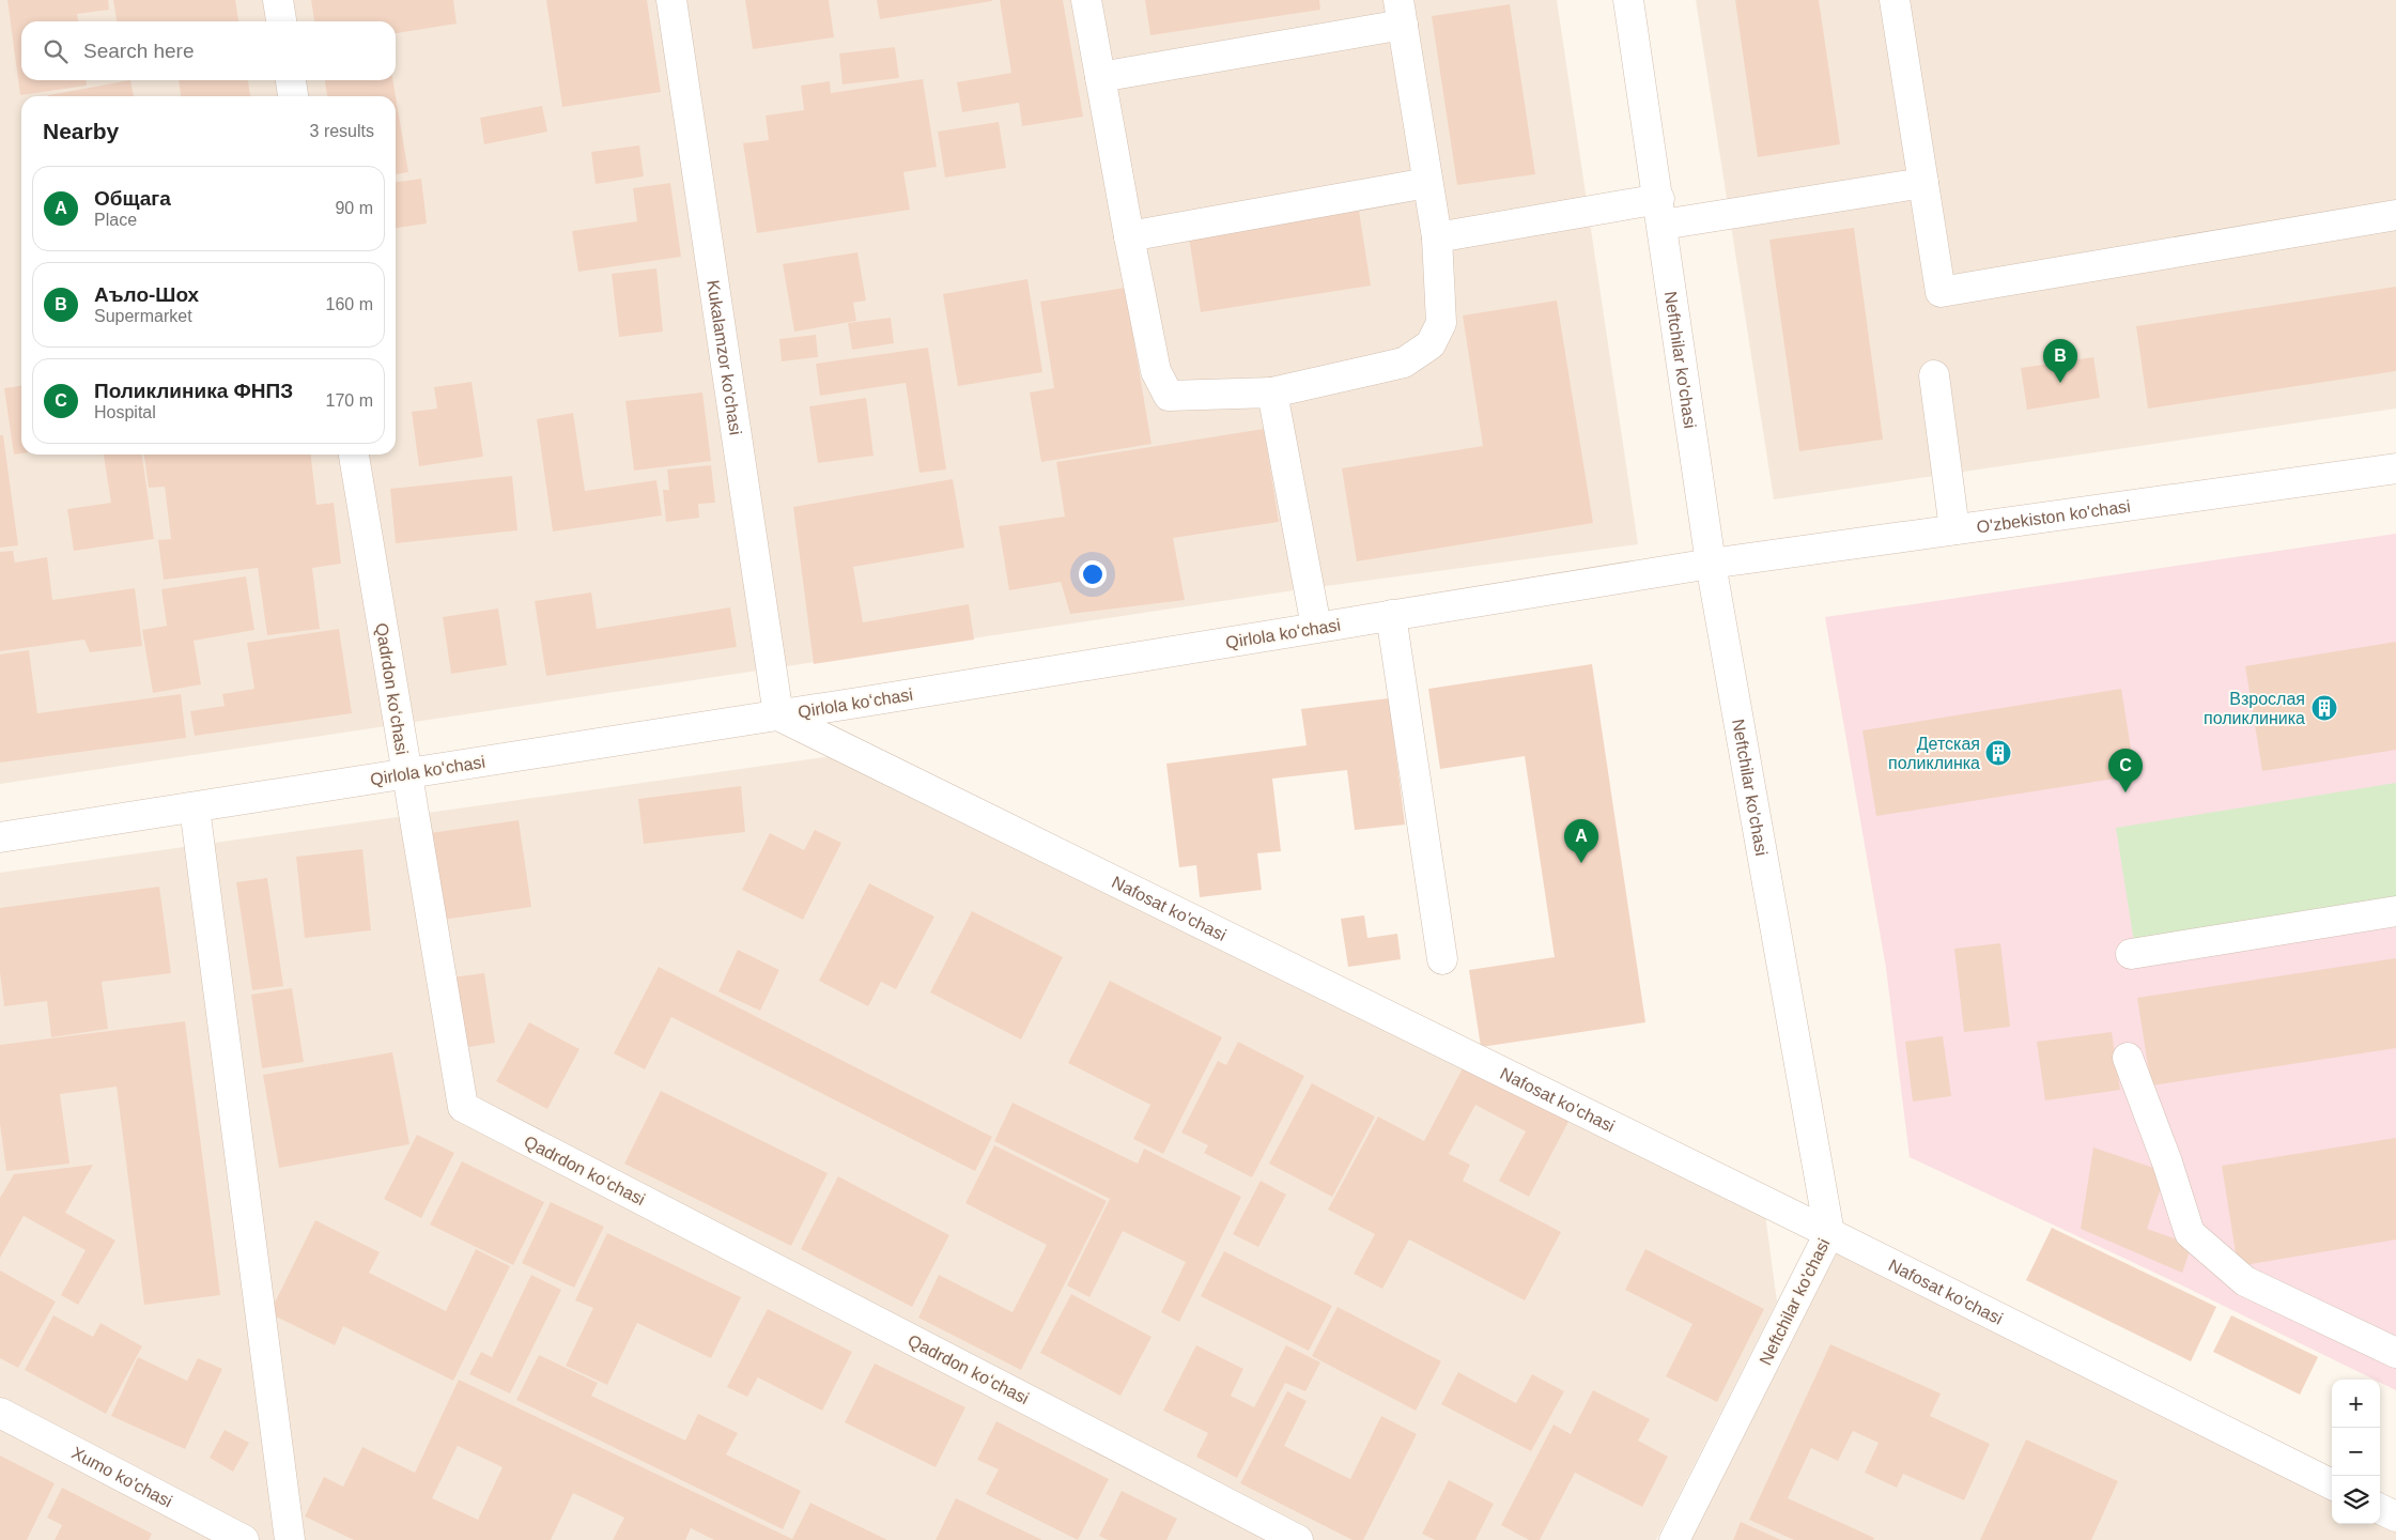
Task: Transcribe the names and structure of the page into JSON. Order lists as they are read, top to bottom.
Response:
{
  "streets": {
    "street": [
      "Kukalamzor ko'chasi",
      "Neftchilar ko'chasi",
      "O'zbekiston ko'chasi",
      "Qirlola koʻchasi",
      "Qadrdon koʻchasi",
      "Nafosat ko'chasi",
      "Xumo ko'chasi"
    ]
  },
  "crossings": [
    ["Kukalamzor ko'chasi", "Qirlola koʻchasi"],
    ["Kukalamzor ko'chasi", "Nafosat ko'chasi"],
    ["Neftchilar ko'chasi", "O'zbekiston ko'chasi"],
    ["Neftchilar ko'chasi", "Qirlola koʻchasi"],
    ["Neftchilar ko'chasi", "Nafosat ko'chasi"],
    ["O'zbekiston ko'chasi", "Qirlola koʻchasi"],
    ["Qirlola koʻchasi", "Qadrdon koʻchasi"],
    ["Qirlola koʻchasi", "Nafosat ko'chasi"]
  ],
  "places": {
    "building": ["Взрослая поликлиника", "Детская поликлинка"]
  },
  "page": {
    "search": "Search here",
    "heading": ["Nearby", "3 results"],
    "list": [
      {
        "mark": "A",
        "name": "Общага",
        "note": "Place",
        "value": "90 m"
      },
      {
        "mark": "B",
        "name": "Аъло-Шох",
        "note": "Supermarket",
        "value": "160 m"
      },
      {
        "mark": "C",
        "name": "Поликлиника ФНПЗ",
        "note": "Hospital",
        "value": "170 m"
      }
    ],
    "pins": ["B", "C", "A"],
    "map_buttons": ["+", "−"]
  }
}
